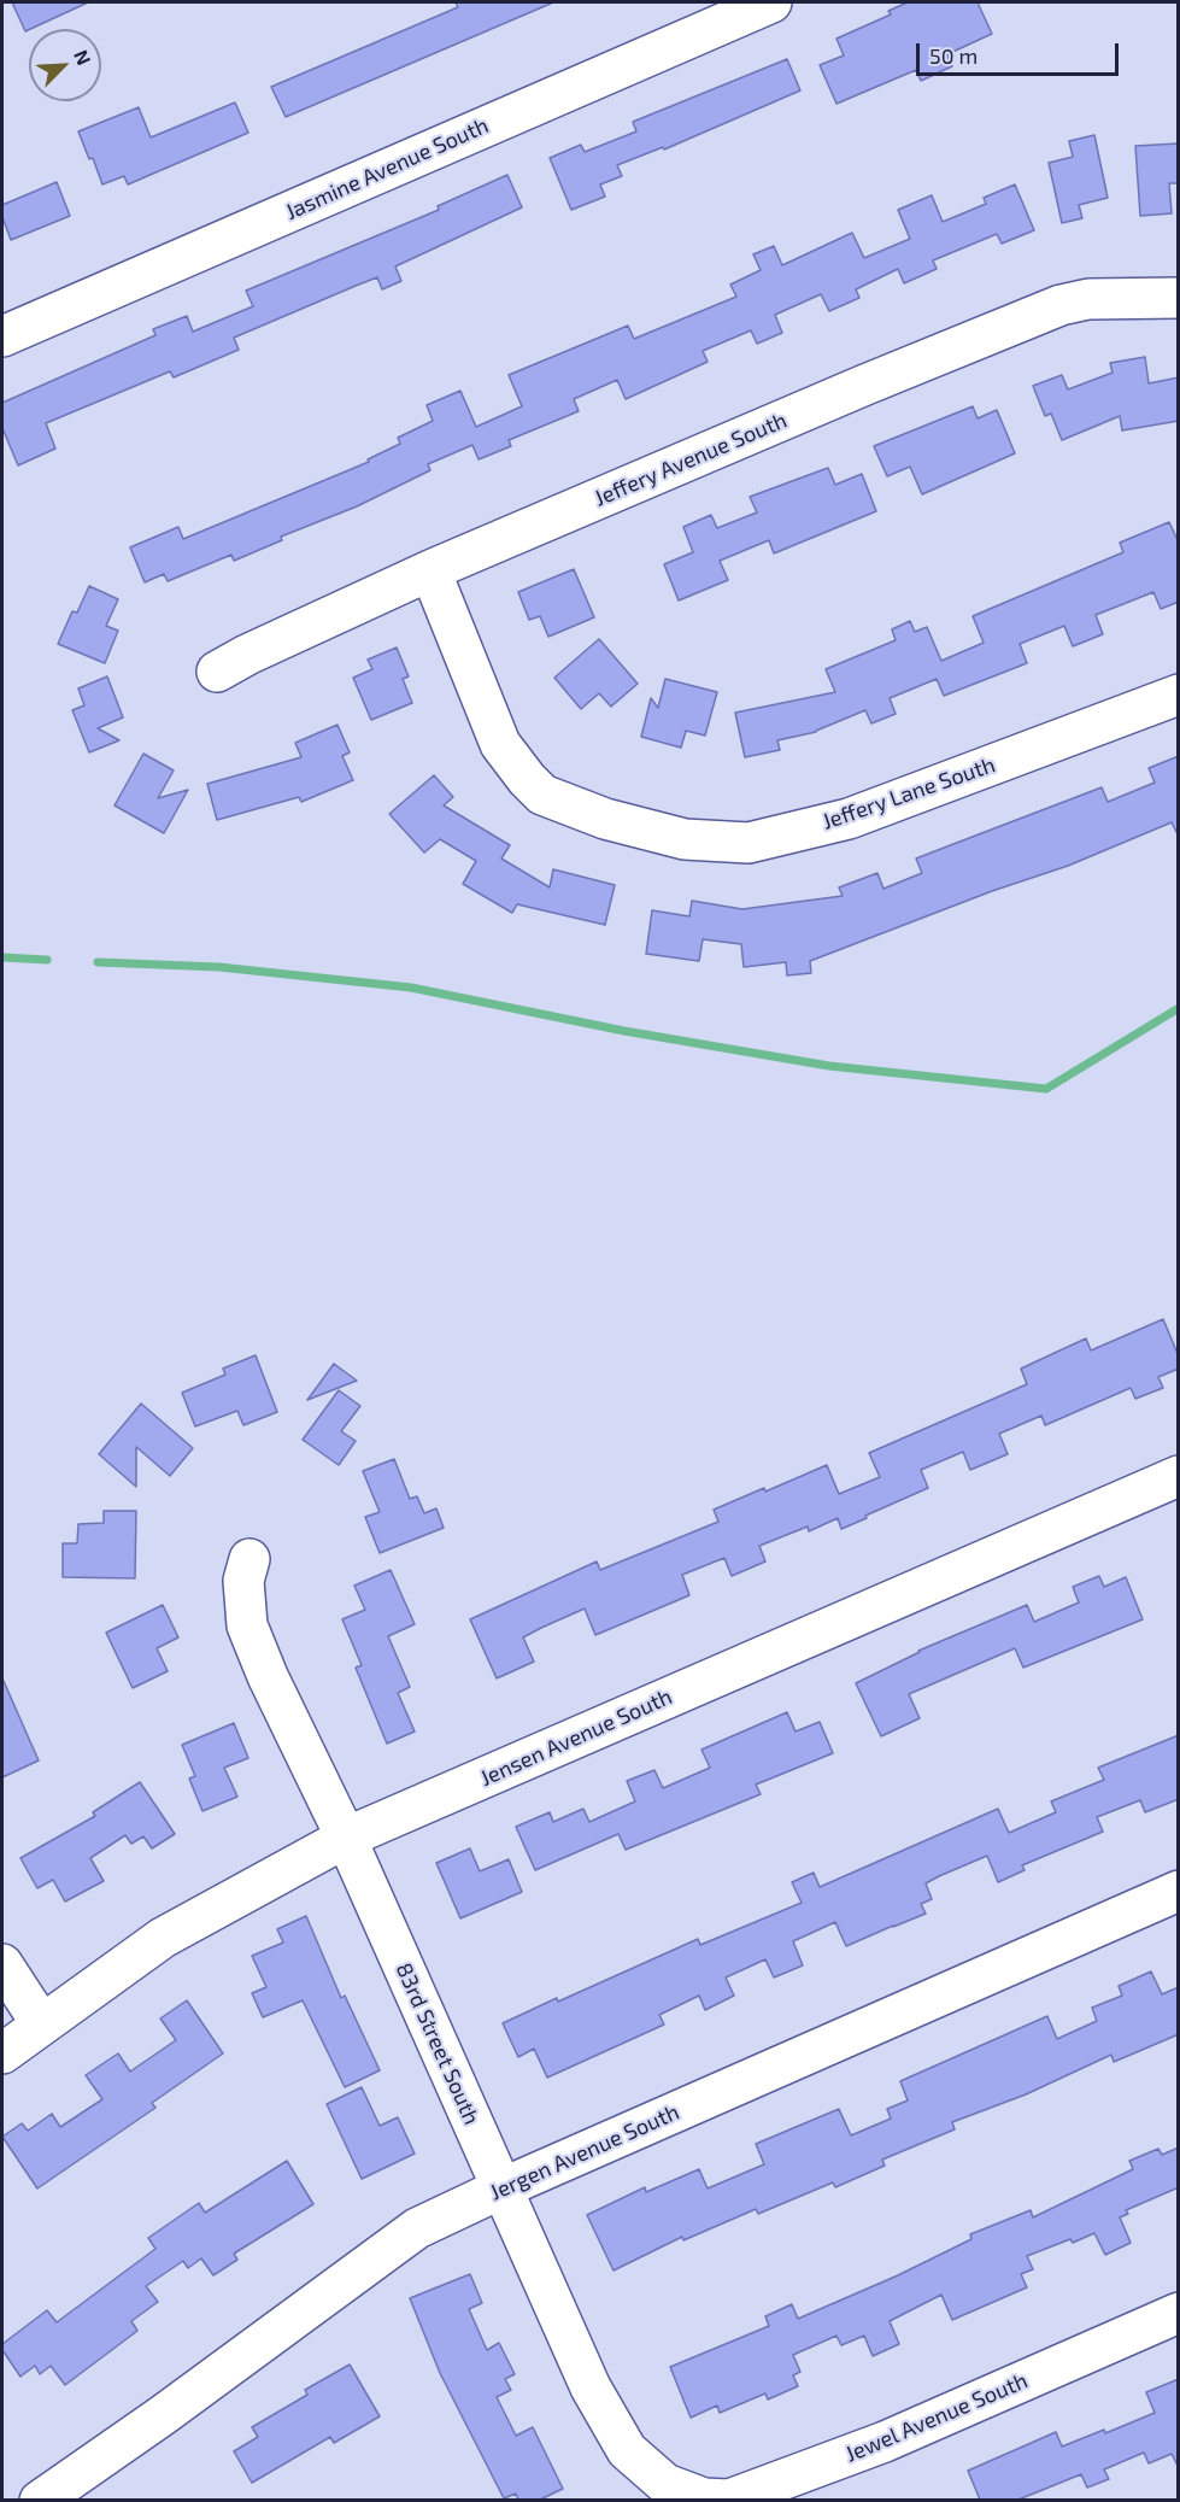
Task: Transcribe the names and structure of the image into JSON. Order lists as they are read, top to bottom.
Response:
{
  "streets": {
    "street": [
      "Jasmine Avenue South",
      "Jeffery Avenue South",
      "Jeffery Lane South",
      "Jensen Avenue South",
      "83rd Street South",
      "Jergen Avenue South",
      "Jewel Avenue South"
    ]
  },
  "crossings": [
    ["Jeffery Avenue South", "Jeffery Lane South"],
    ["Jensen Avenue South", "83rd Street South"],
    ["83rd Street South", "Jergen Avenue South"],
    ["83rd Street South", "Jewel Avenue South"]
  ],
  "scale_bar": "50 m",
  "north": "top right"
}
